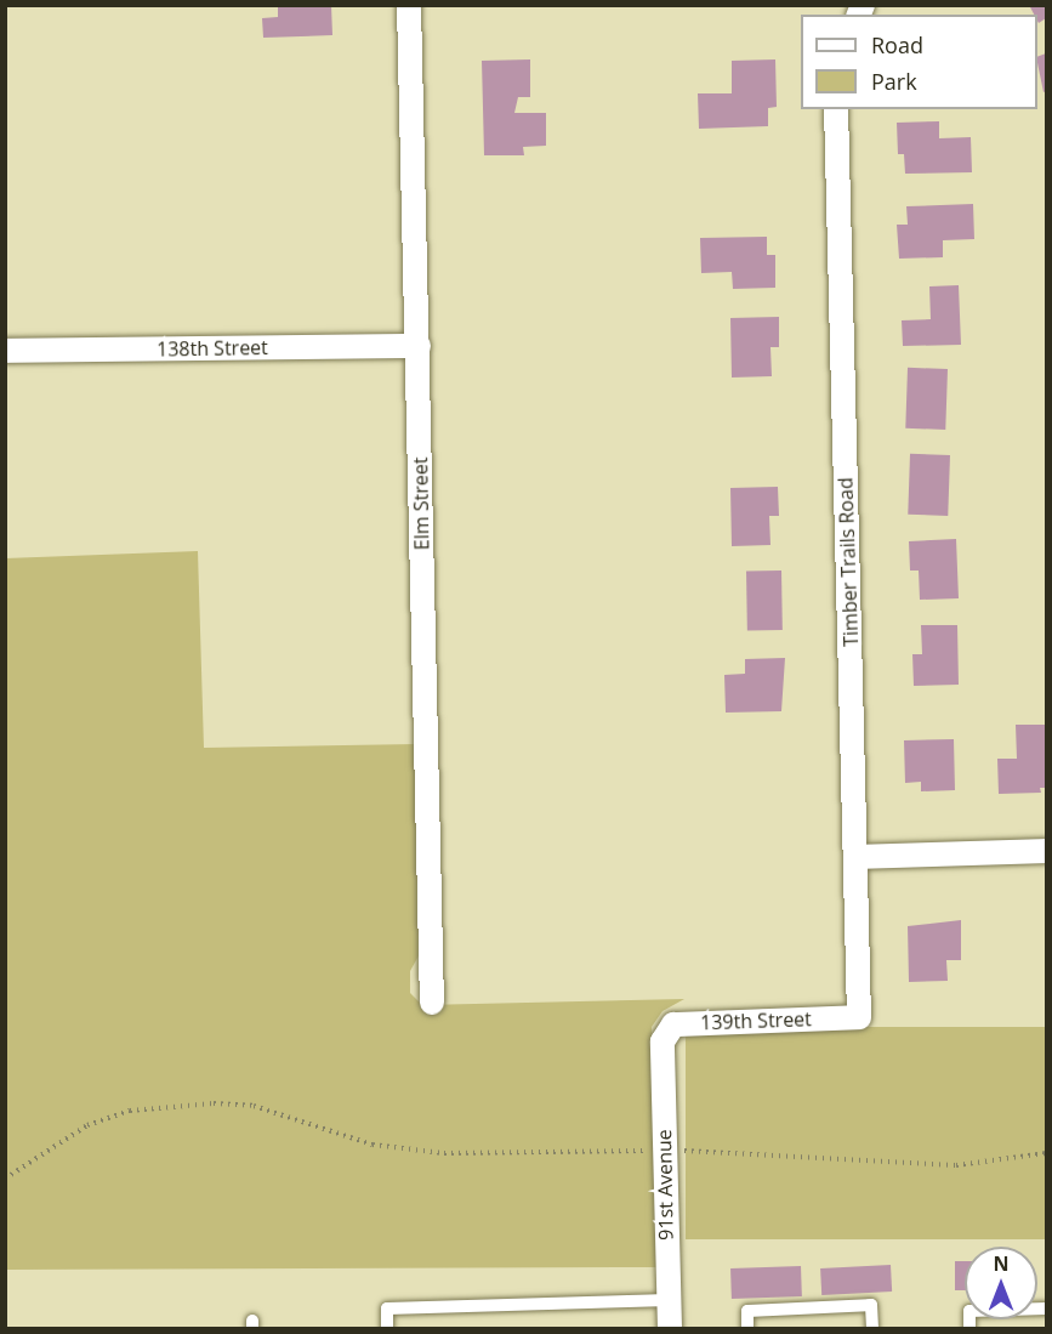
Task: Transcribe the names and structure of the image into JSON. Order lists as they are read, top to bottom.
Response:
{
  "streets": {
    "street": [
      "138th Street",
      "Elm Street",
      "Timber Trails Road",
      "139th Street",
      "91st Avenue"
    ]
  },
  "crossings": [
    ["138th Street", "Elm Street"],
    ["Timber Trails Road", "139th Street"],
    ["139th Street", "91st Avenue"]
  ],
  "legend": ["Road", "Park"],
  "north": "top"
}
